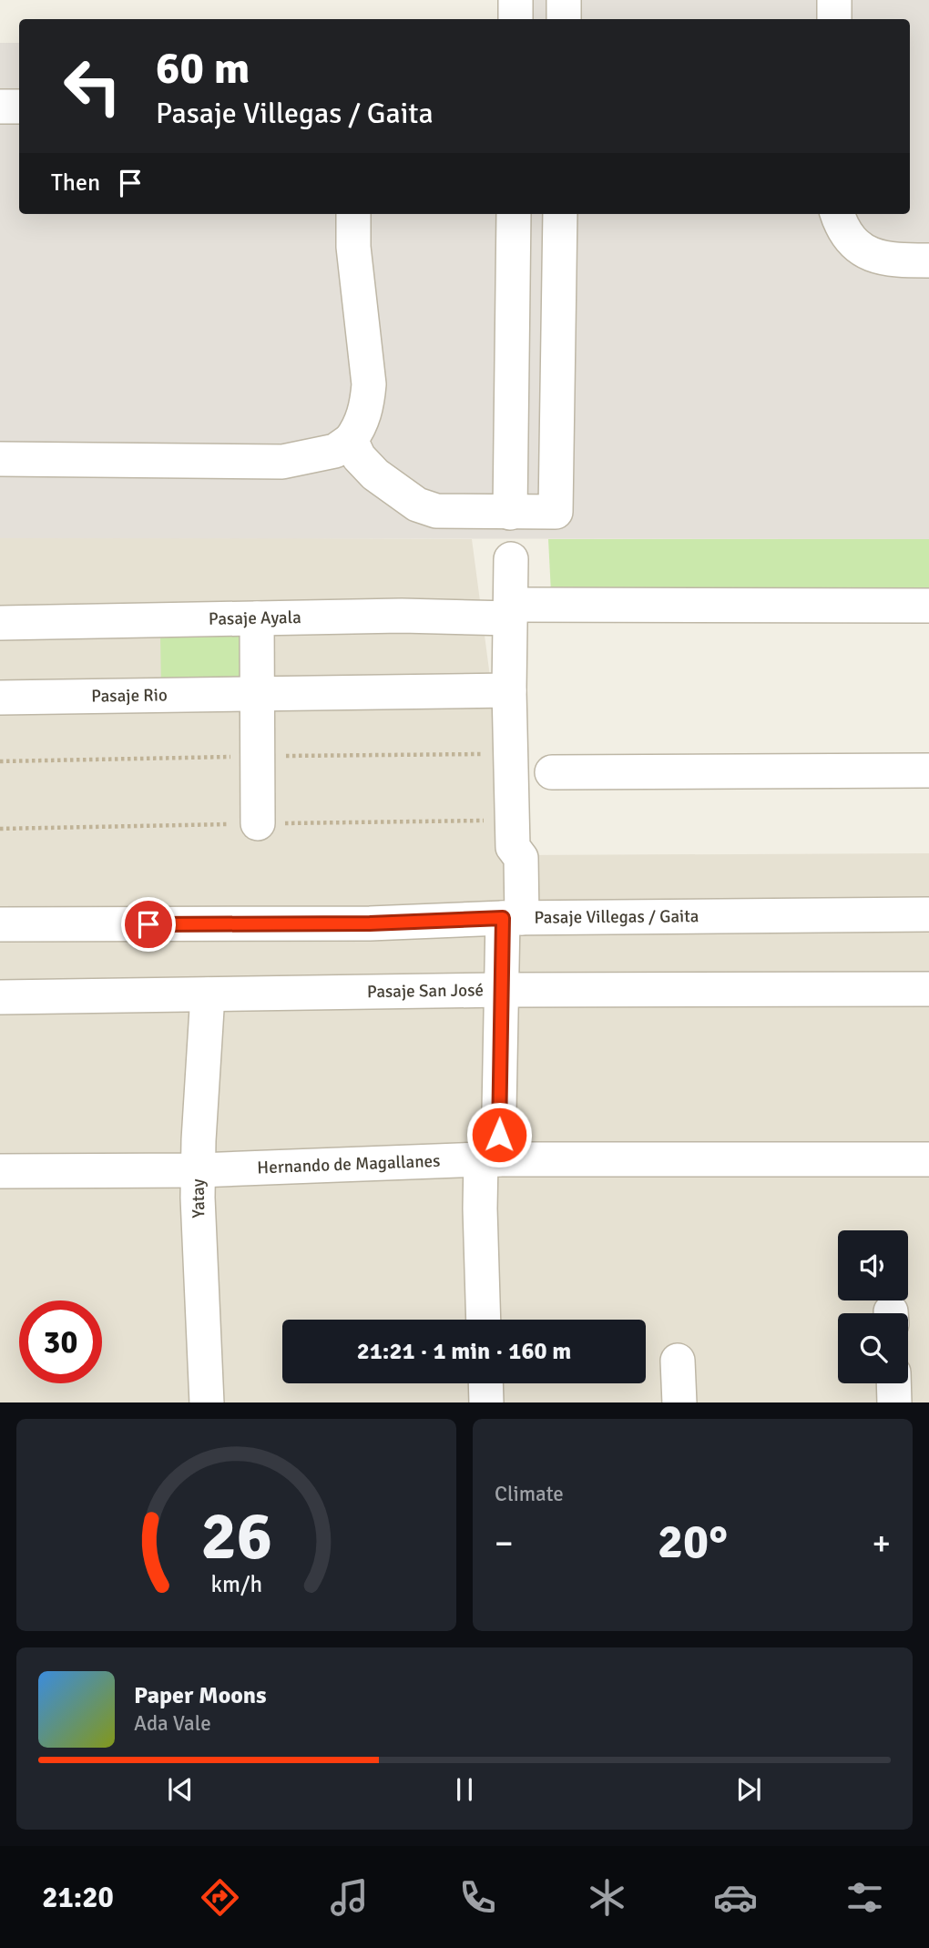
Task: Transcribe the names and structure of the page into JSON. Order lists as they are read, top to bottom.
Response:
{
  "streets": {
    "street": [
      "Pasaje Ayala",
      "Pasaje Rio",
      "Pasaje Villegas / Gaita",
      "Pasaje San José",
      "Hernando de Magallanes",
      "Yatay"
    ]
  },
  "crossings": [
    ["Pasaje San José", "Yatay"],
    ["Hernando de Magallanes", "Yatay"]
  ],
  "page": {
    "turn": ["60 m", "Pasaje Villegas / Gaita"],
    "then": "Then",
    "limit": "30",
    "trip": "21:21 · 1 min · 160 m",
    "tile": "Climate",
    "heat": ["−", "20°", "+"],
    "song": ["Paper Moons", "Ada Vale"],
    "tabs": "21:20",
    "gauge": ["26", "km/h"]
  }
}
